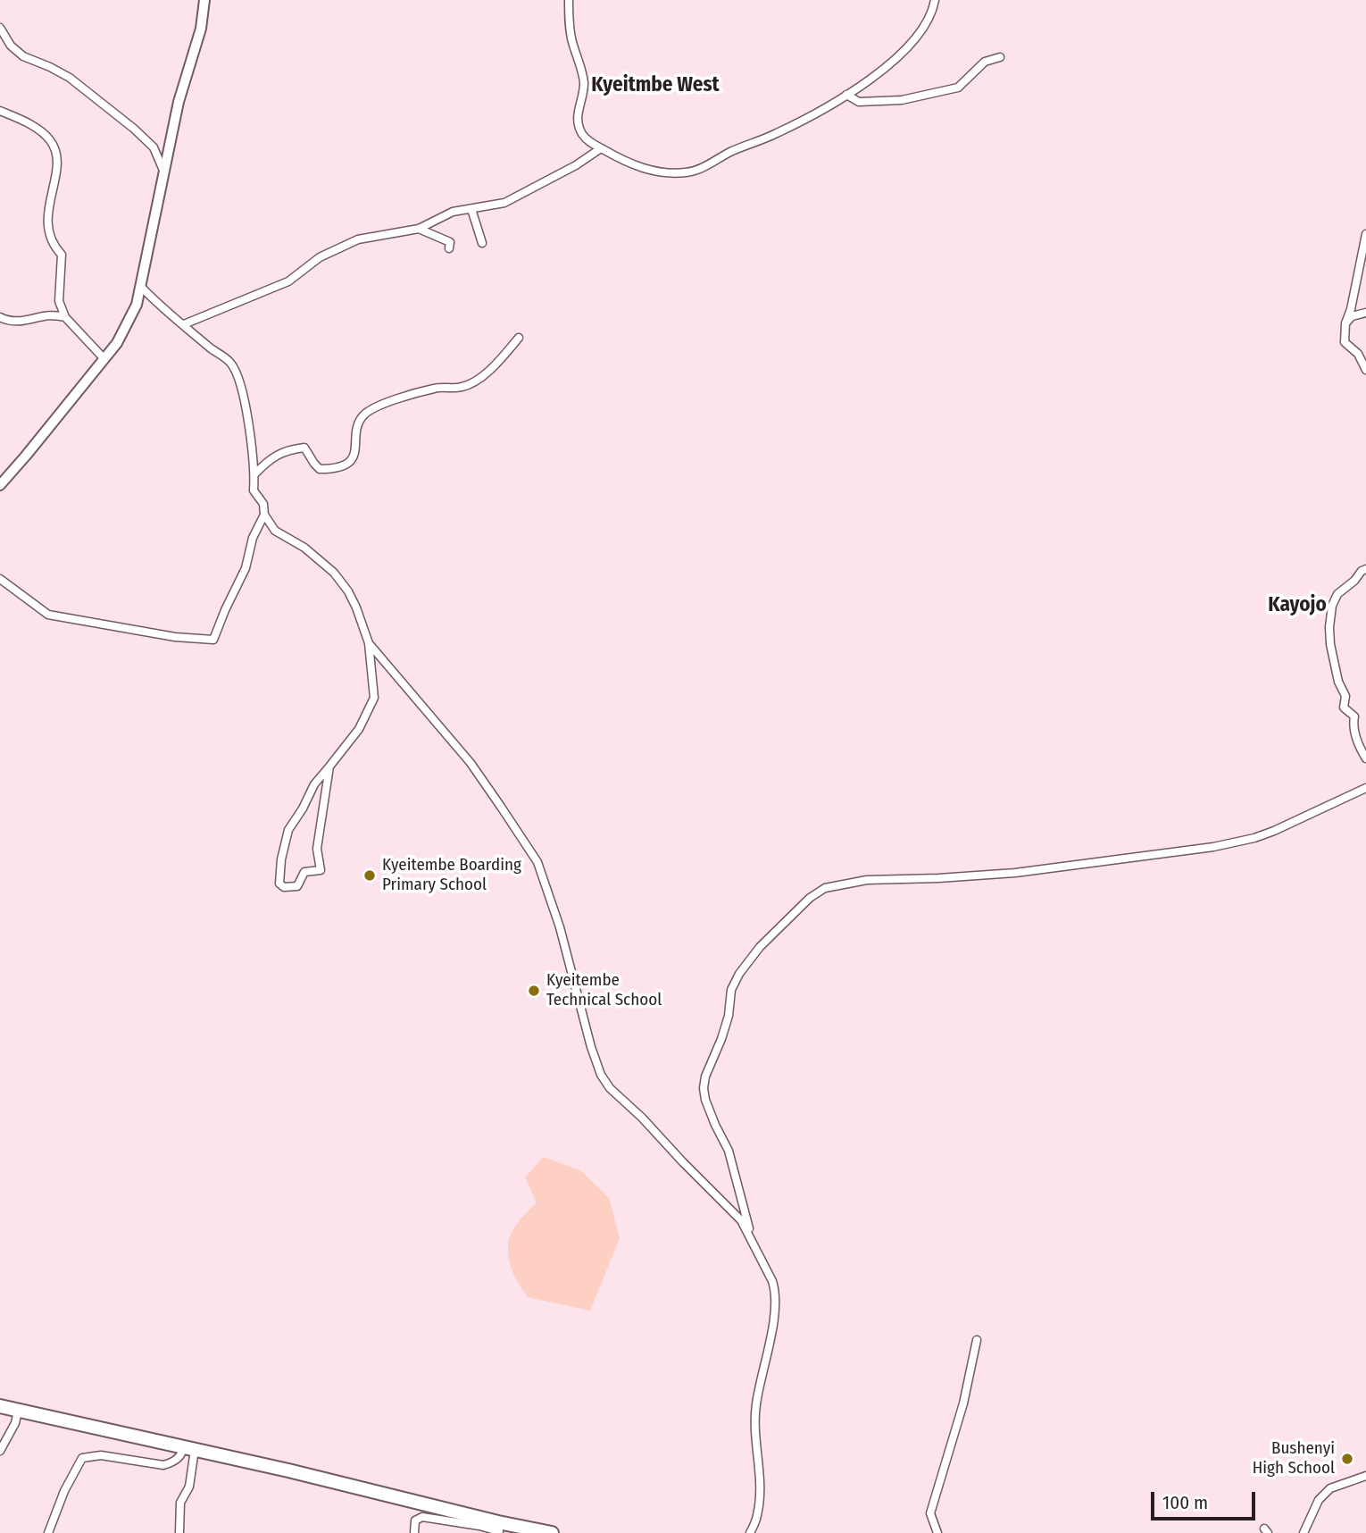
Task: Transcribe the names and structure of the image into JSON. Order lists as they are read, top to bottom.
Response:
{
  "districts": ["Kyeitmbe West", "Kayojo"],
  "places": ["Kyeitembe Boarding Primary School", "Kyeitembe Technical School", "Bushenyi High School"],
  "scale_bar": "100 m"
}
